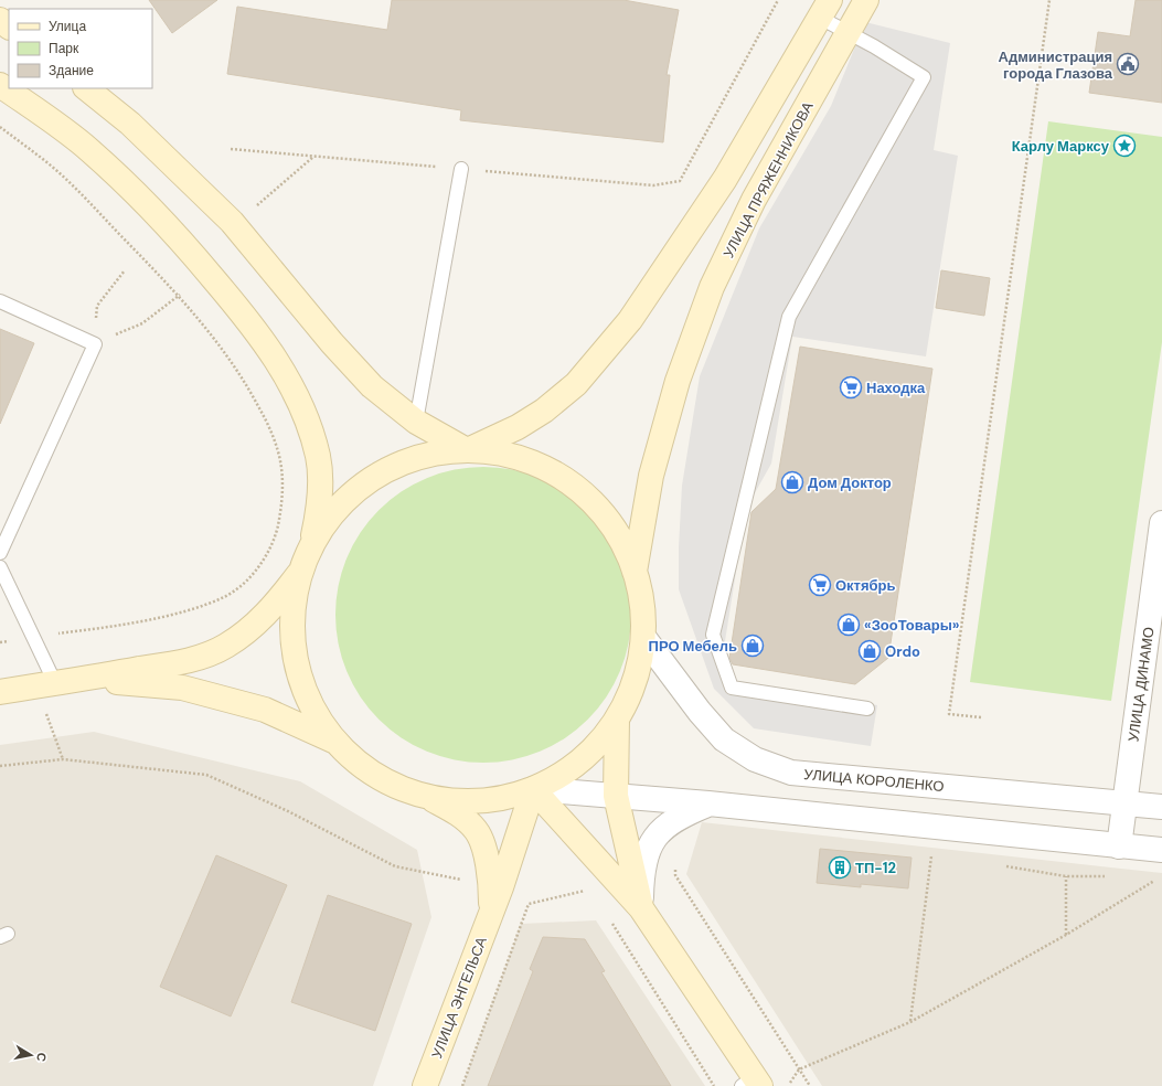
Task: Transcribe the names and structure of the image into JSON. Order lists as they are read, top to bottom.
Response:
{
  "streets": {
    "main road": ["УЛИЦА ПРЯЖЕННИКОВА", "УЛИЦА ЭНГЕЛЬСА"],
    "street": ["УЛИЦА ДИНАМО", "УЛИЦА КОРОЛЕНКО"]
  },
  "crossings": [
    ["УЛИЦА ДИНАМО", "УЛИЦА КОРОЛЕНКО"]
  ],
  "places": {
    "public building": ["Администрация города Глазова"],
    "place": ["Карлу Марксу"],
    "supermarket": ["Находка", "Октябрь"],
    "shop": [
      "Дом Доктор",
      "«ЗооТовары»",
      "ПРО Мебель",
      "Ordo"
    ],
    "building": ["ТП-12"]
  },
  "legend": ["Улица", "Парк", "Здание"],
  "north": "right"
}
